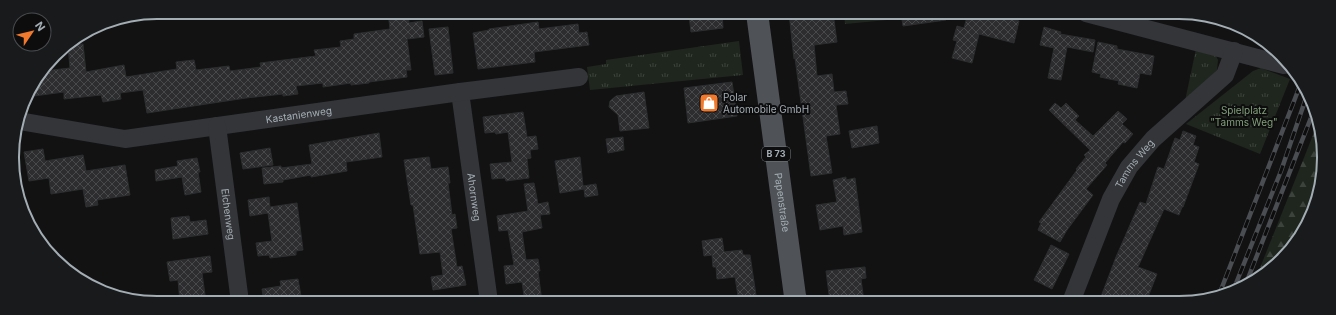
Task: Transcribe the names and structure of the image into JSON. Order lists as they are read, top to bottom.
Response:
{
  "streets": {
    "main road": ["B 73", "Papenstraße"],
    "street": [
      "Kastanienweg",
      "Tamms Weg",
      "Ahornweg",
      "Eichenweg"
    ]
  },
  "crossings": [
    ["Kastanienweg", "Ahornweg"],
    ["Kastanienweg", "Eichenweg"]
  ],
  "parks": ["Spielplatz \"Tamms Weg\""],
  "places": {
    "shop": ["Polar Automobile GmbH"]
  },
  "north": "top right"
}
